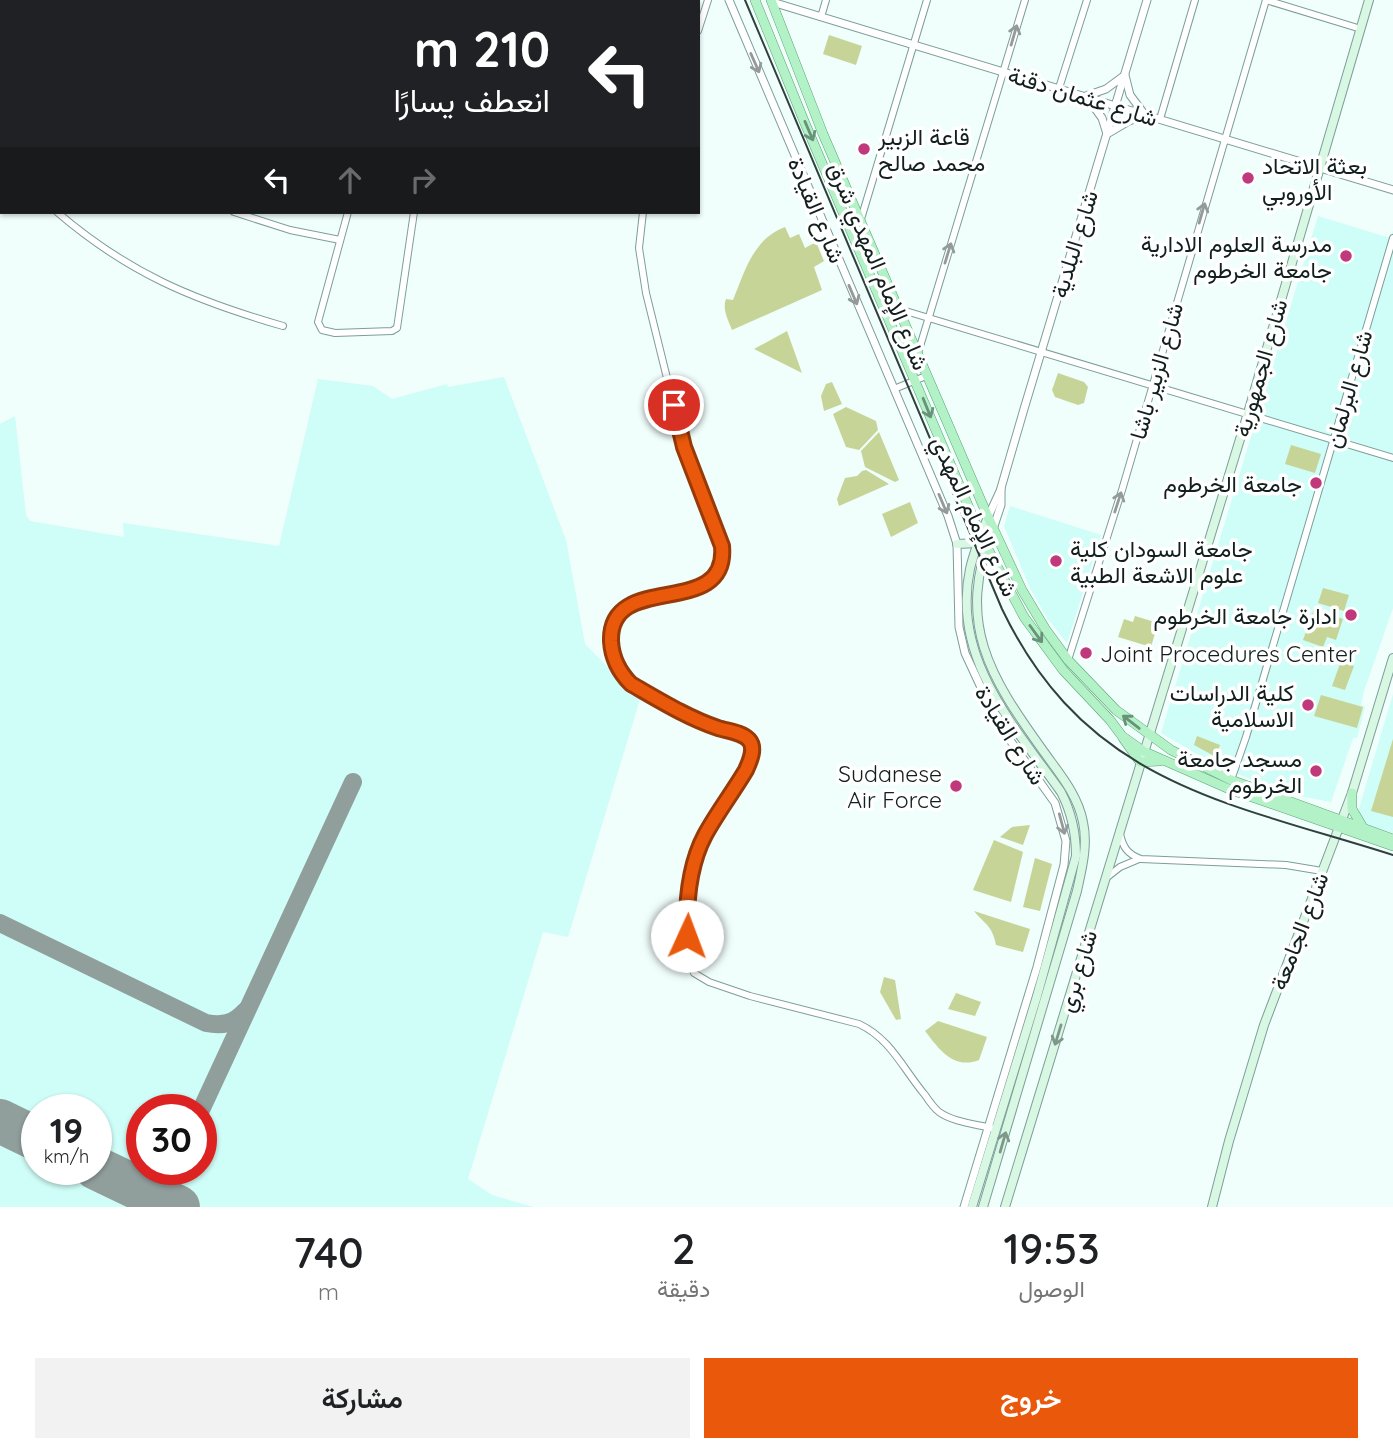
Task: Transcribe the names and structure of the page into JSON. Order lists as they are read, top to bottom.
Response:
{
  "streets": {
    "main road": [
      "شارع القيادة",
      "شارع الإمام المهدي شرق",
      "شارع الجمهورية",
      "شارع الإمام المهدي",
      "شارع الجامعة",
      "شارع بري"
    ],
    "street": [
      "شارع عثمان دقنة",
      "شارع البلدية",
      "شارع الزبير باشا",
      "شارع البرلمان"
    ]
  },
  "crossings": [
    ["شارع عثمان دقنة", "شارع البلدية"],
    ["شارع عثمان دقنة", "شارع الإمام المهدي شرق"],
    ["شارع عثمان دقنة", "شارع الجمهورية"],
    ["شارع عثمان دقنة", "شارع الزبير باشا"],
    ["شارع القيادة", "شارع الإمام المهدي شرق"],
    ["شارع القيادة", "شارع الإمام المهدي"],
    ["شارع الإمام المهدي شرق", "شارع الإمام المهدي"],
    ["شارع الجمهورية", "شارع الإمام المهدي"],
    ["شارع الجمهورية", "شارع بري"],
    ["شارع الزبير باشا", "شارع الإمام المهدي"],
    ["شارع البرلمان", "شارع الإمام المهدي"],
    ["شارع الإمام المهدي", "شارع الجامعة"],
    ["شارع الإمام المهدي", "شارع بري"]
  ],
  "one_way": ["شارع الزبير باشا", "شارع بري"],
  "places": [
    "قاعة الزبير محمد صالح",
    "بعثة الاتحاد الأوروبي",
    "مدرسة العلوم الادارية جامعة الخرطوم",
    "جامعة الخرطوم",
    "جامعة السودان كلية علوم الاشعة الطبية",
    "ادارة جامعة الخرطوم",
    "Joint Procedures Center",
    "كلية الدراسات الاسلامية",
    "مسجد جامعة الخرطوم",
    "Sudanese Air Force"
  ],
  "page": {
    "turn": ["210 m", "انعطف يسارًا"],
    "speed": "19 km/h",
    "limit": "30",
    "eta": [
      "19:53",
      "الوصول",
      "2",
      "دقيقة",
      "740",
      "m"
    ],
    "buttons": ["خروج", "مشاركة"]
  }
}
